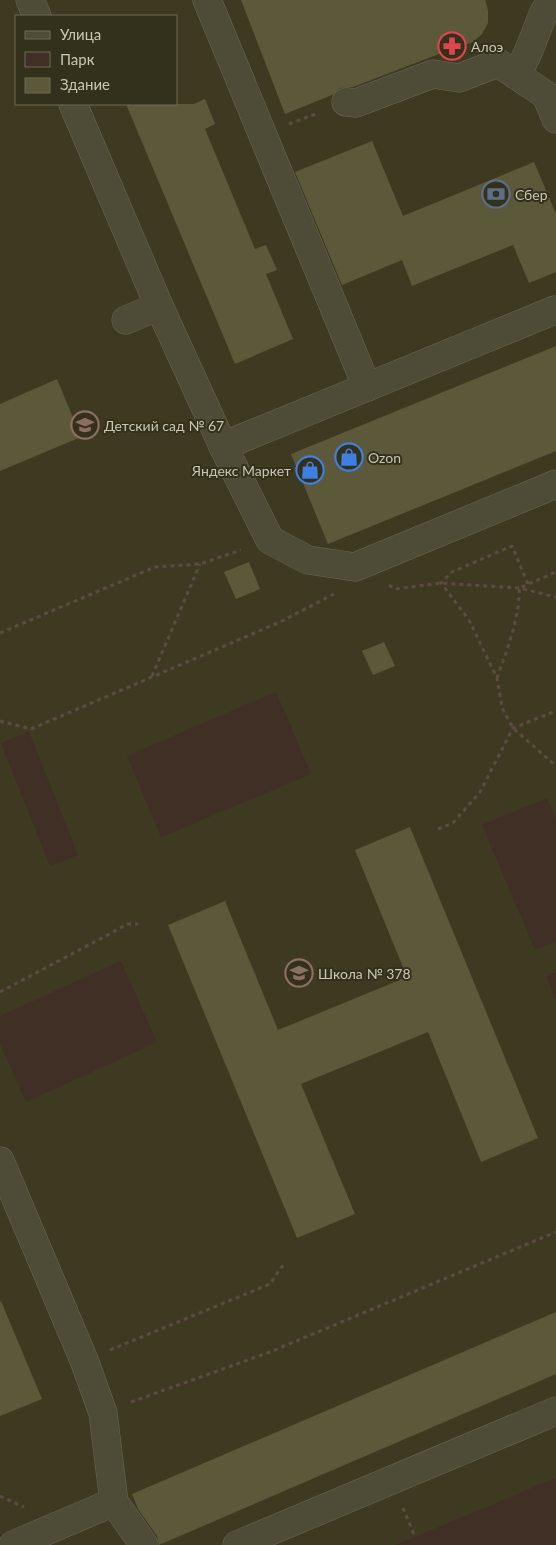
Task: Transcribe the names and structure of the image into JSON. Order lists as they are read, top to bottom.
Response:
{
  "places": {
    "pharmacy": ["Алоэ"],
    "bank": ["Сбер"],
    "school or university": ["Детский сад № 67", "Школа № 378"],
    "shop": ["Ozon", "Яндекс Маркет"]
  },
  "legend": ["Улица", "Парк", "Здание"]
}
